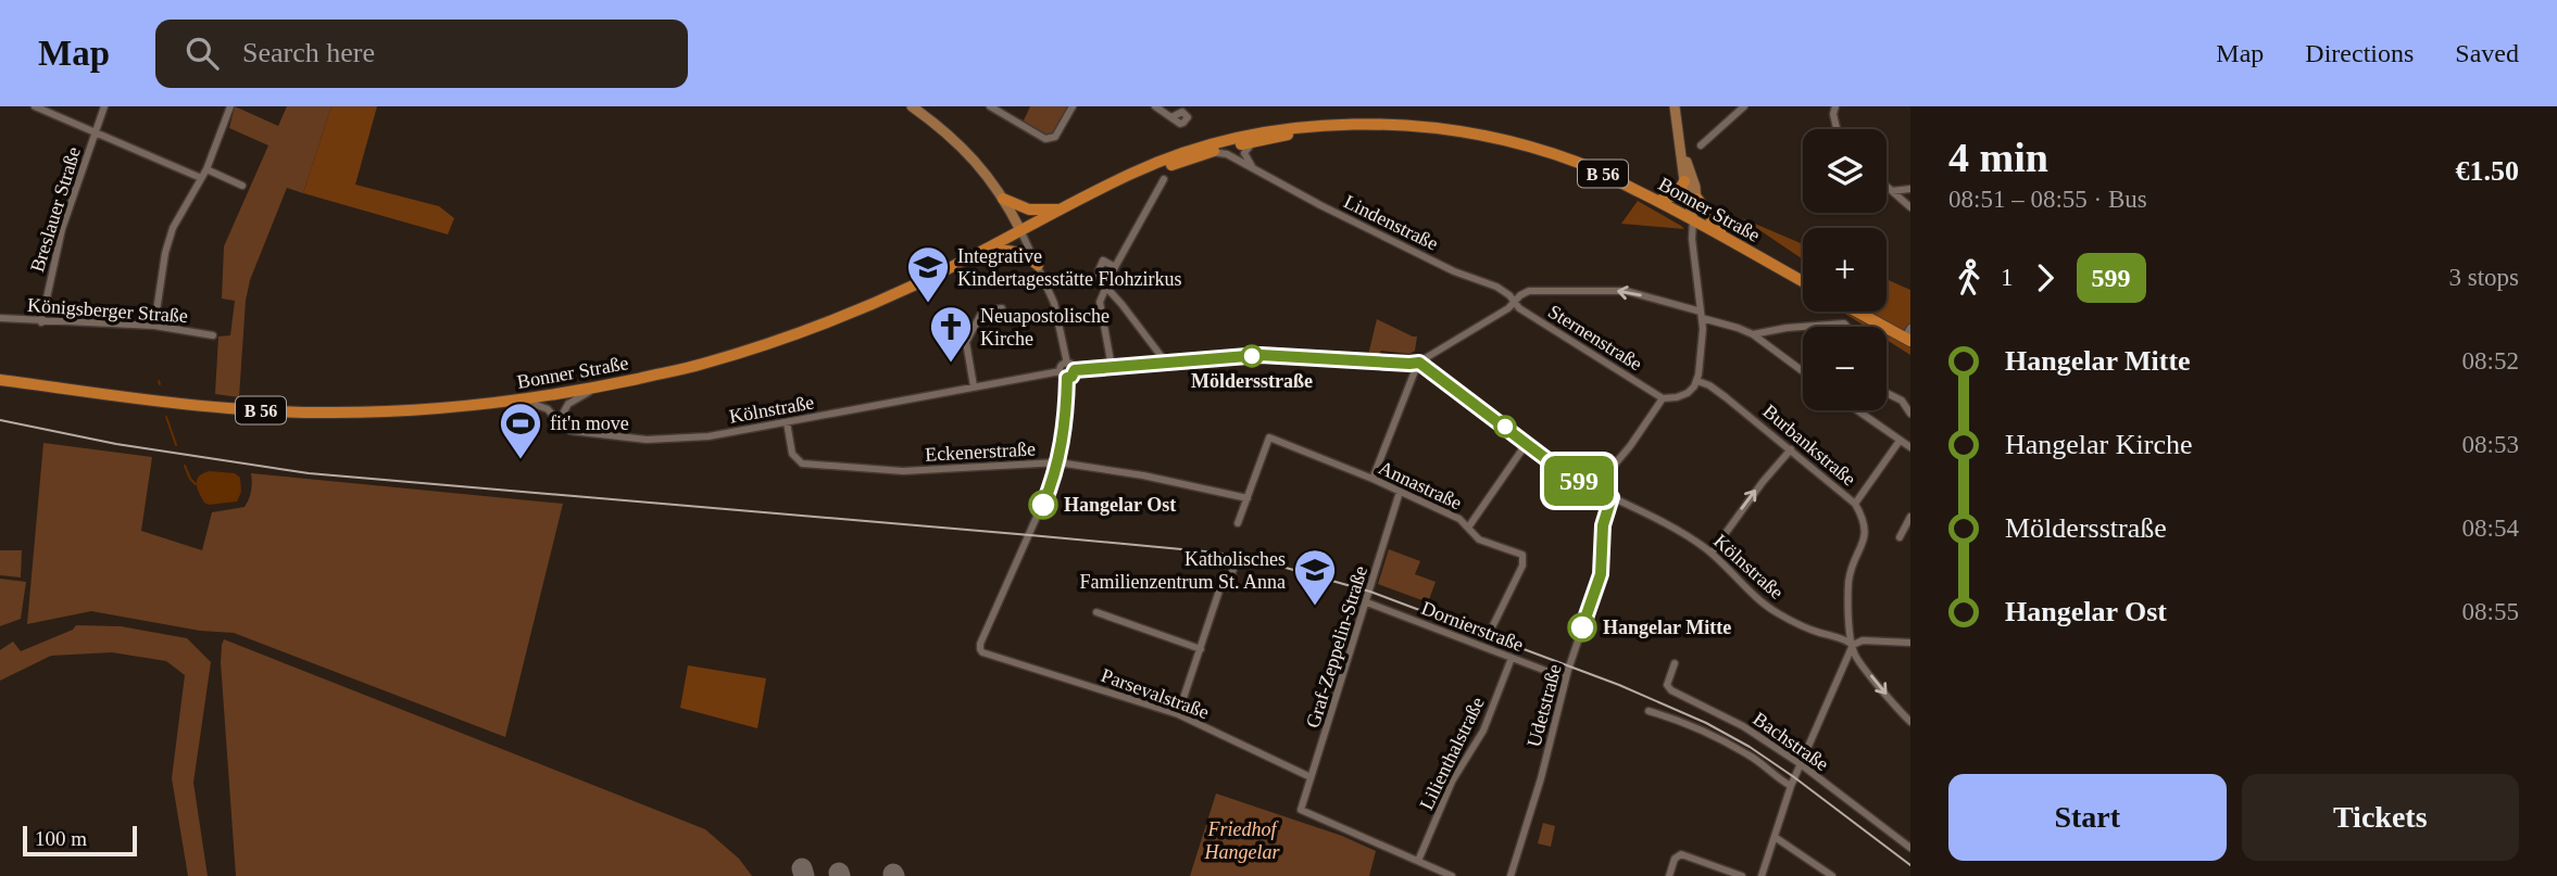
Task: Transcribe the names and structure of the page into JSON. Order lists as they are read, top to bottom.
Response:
{
  "streets": {
    "main road": ["B 56", "Bonner Straße"],
    "street": [
      "Breslauer Straße",
      "Lindenstraße",
      "Königsberger Straße",
      "Sternenstraße",
      "Kölnstraße",
      "Burbankstraße",
      "Eckenerstraße",
      "Annastraße",
      "Dornierstraße",
      "Graf-Zeppelin-Straße",
      "Parsevalstraße",
      "Udetstraße",
      "Bachstraße",
      "Lilienthalstraße"
    ]
  },
  "crossings": [
    ["Breslauer Straße", "Königsberger Straße"],
    ["Bonner Straße", "Lindenstraße"],
    ["Lindenstraße", "Sternenstraße"],
    ["Kölnstraße", "Burbankstraße"],
    ["Kölnstraße", "Eckenerstraße"],
    ["Kölnstraße", "Udetstraße"],
    ["Eckenerstraße", "Annastraße"],
    ["Eckenerstraße", "Parsevalstraße"],
    ["Annastraße", "Graf-Zeppelin-Straße"],
    ["Dornierstraße", "Graf-Zeppelin-Straße"],
    ["Dornierstraße", "Udetstraße"],
    ["Dornierstraße", "Lilienthalstraße"],
    ["Graf-Zeppelin-Straße", "Parsevalstraße"],
    ["Graf-Zeppelin-Straße", "Lilienthalstraße"]
  ],
  "parks": ["Friedhof Hangelar"],
  "places": {
    "school or university": ["Integrative Kindertagesstätte Flohzirkus", "Katholisches Familienzentrum St. Anna"],
    "other": ["Möldersstraße", "Hangelar Ost", "Hangelar Mitte"],
    "church": ["Neuapostolische Kirche"],
    "sports": ["fit'n move"]
  },
  "lines": ["bus line 599"],
  "scale_bar": "100 m",
  "page": {
    "header": "Map",
    "search": "Search here",
    "nav": ["Map", "Directions", "Saved"],
    "on_map": "599",
    "heading": ["4 min", "08:51 – 08:55 · Bus", "€1.50"],
    "map_buttons": ["+", "−"],
    "legs": ["1", "599", "3 stops"],
    "list": [
      {
        "name": "Hangelar Mitte",
        "value": "08:52"
      },
      {
        "name": "Hangelar Kirche",
        "value": "08:53"
      },
      {
        "name": "Möldersstraße",
        "value": "08:54"
      },
      {
        "name": "Hangelar Ost",
        "value": "08:55"
      }
    ],
    "buttons": ["Start", "Tickets"],
    "scale": "100 m"
  }
}
